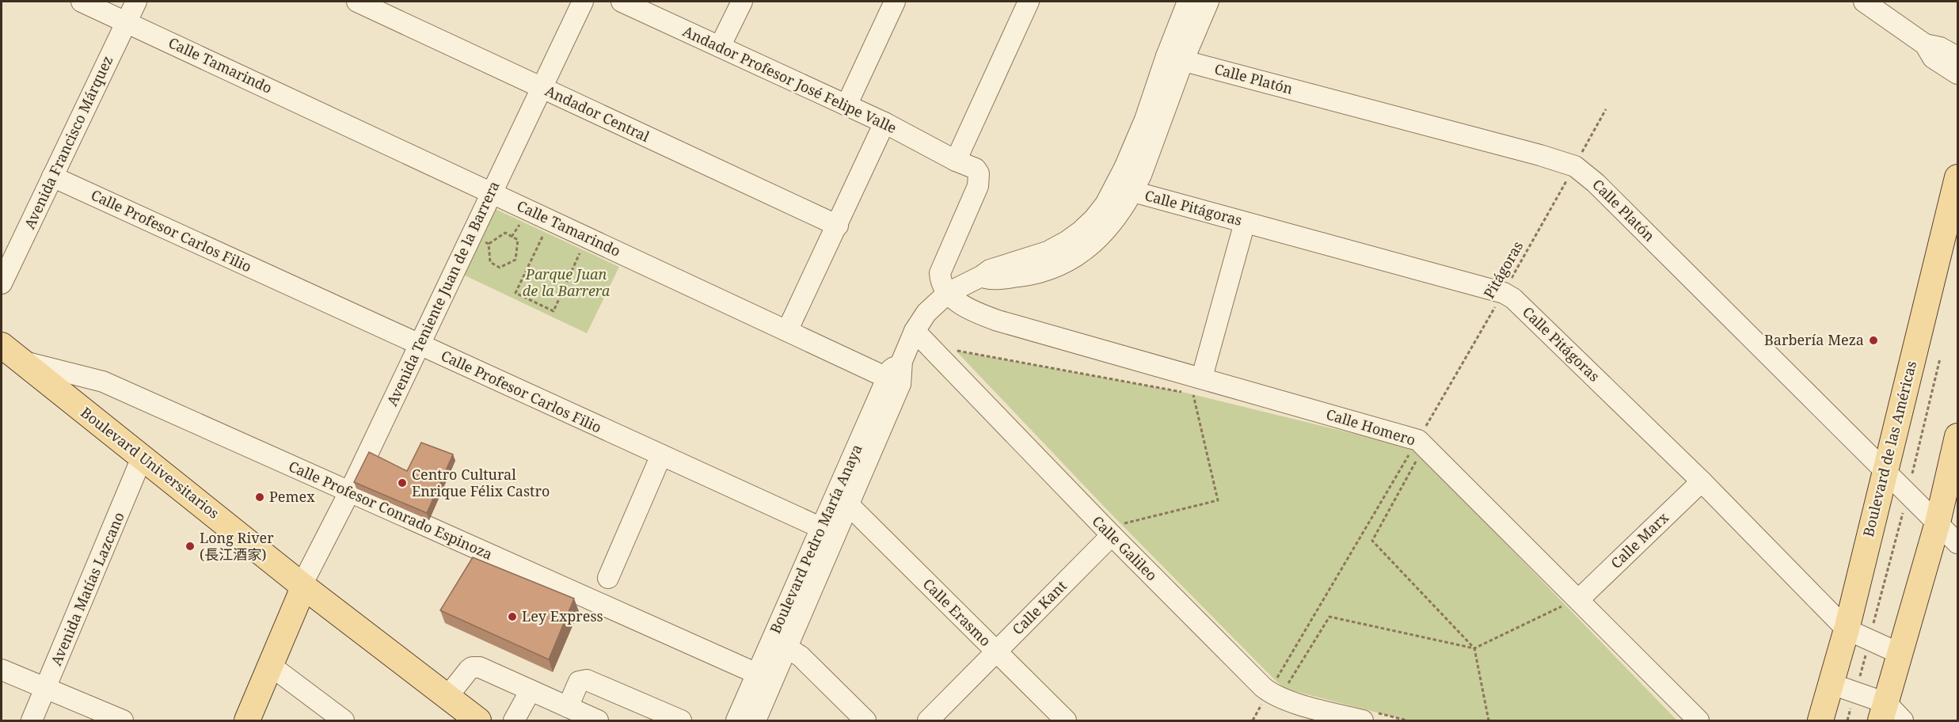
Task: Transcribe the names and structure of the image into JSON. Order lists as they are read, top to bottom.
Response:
{
  "streets": {
    "main road": ["Avenida Teniente Juan de la Barrera", "Boulevard de las Américas", "Boulevard Universitarios"],
    "street": [
      "Calle Tamarindo",
      "Calle Platón",
      "Andador Profesor José Felipe Valle",
      "Andador Central",
      "Avenida Francisco Márquez",
      "Calle Pitágoras",
      "Calle Profesor Carlos Filio",
      "Calle Homero",
      "Calle Profesor Conrado Espinoza",
      "Boulevard Pedro María Anaya",
      "Calle Marx",
      "Calle Galileo",
      "Avenida Matías Lazcano",
      "Calle Kant",
      "Calle Erasmo"
    ],
    "path": ["Pitágoras"]
  },
  "crossings": [
    ["Calle Tamarindo", "Avenida Francisco Márquez"],
    ["Calle Tamarindo", "Avenida Teniente Juan de la Barrera"],
    ["Calle Tamarindo", "Boulevard Pedro María Anaya"],
    ["Calle Platón", "Pitágoras"],
    ["Calle Platón", "Boulevard de las Américas"],
    ["Andador Central", "Avenida Teniente Juan de la Barrera"],
    ["Avenida Francisco Márquez", "Calle Profesor Carlos Filio"],
    ["Calle Pitágoras", "Pitágoras"],
    ["Calle Pitágoras", "Boulevard de las Américas"],
    ["Calle Pitágoras", "Boulevard Pedro María Anaya"],
    ["Calle Pitágoras", "Calle Marx"],
    ["Calle Profesor Carlos Filio", "Avenida Teniente Juan de la Barrera"],
    ["Calle Profesor Carlos Filio", "Boulevard Pedro María Anaya"],
    ["Pitágoras", "Calle Homero"],
    ["Pitágoras", "Calle Galileo"],
    ["Avenida Teniente Juan de la Barrera", "Boulevard Universitarios"],
    ["Avenida Teniente Juan de la Barrera", "Calle Profesor Conrado Espinoza"],
    ["Calle Homero", "Boulevard Pedro María Anaya"],
    ["Calle Homero", "Calle Marx"],
    ["Boulevard Universitarios", "Calle Profesor Conrado Espinoza"],
    ["Boulevard Universitarios", "Avenida Matías Lazcano"],
    ["Calle Profesor Conrado Espinoza", "Boulevard Pedro María Anaya"],
    ["Boulevard Pedro María Anaya", "Calle Galileo"],
    ["Boulevard Pedro María Anaya", "Calle Erasmo"],
    ["Calle Galileo", "Calle Kant"],
    ["Calle Kant", "Calle Erasmo"]
  ],
  "parks": ["Parque Juan de la Barrera"],
  "places": [
    "Barbería Meza",
    "Centro Cultural Enrique Félix Castro",
    "Pemex",
    "Long River (長江酒家)",
    "Ley Express"
  ]
}
